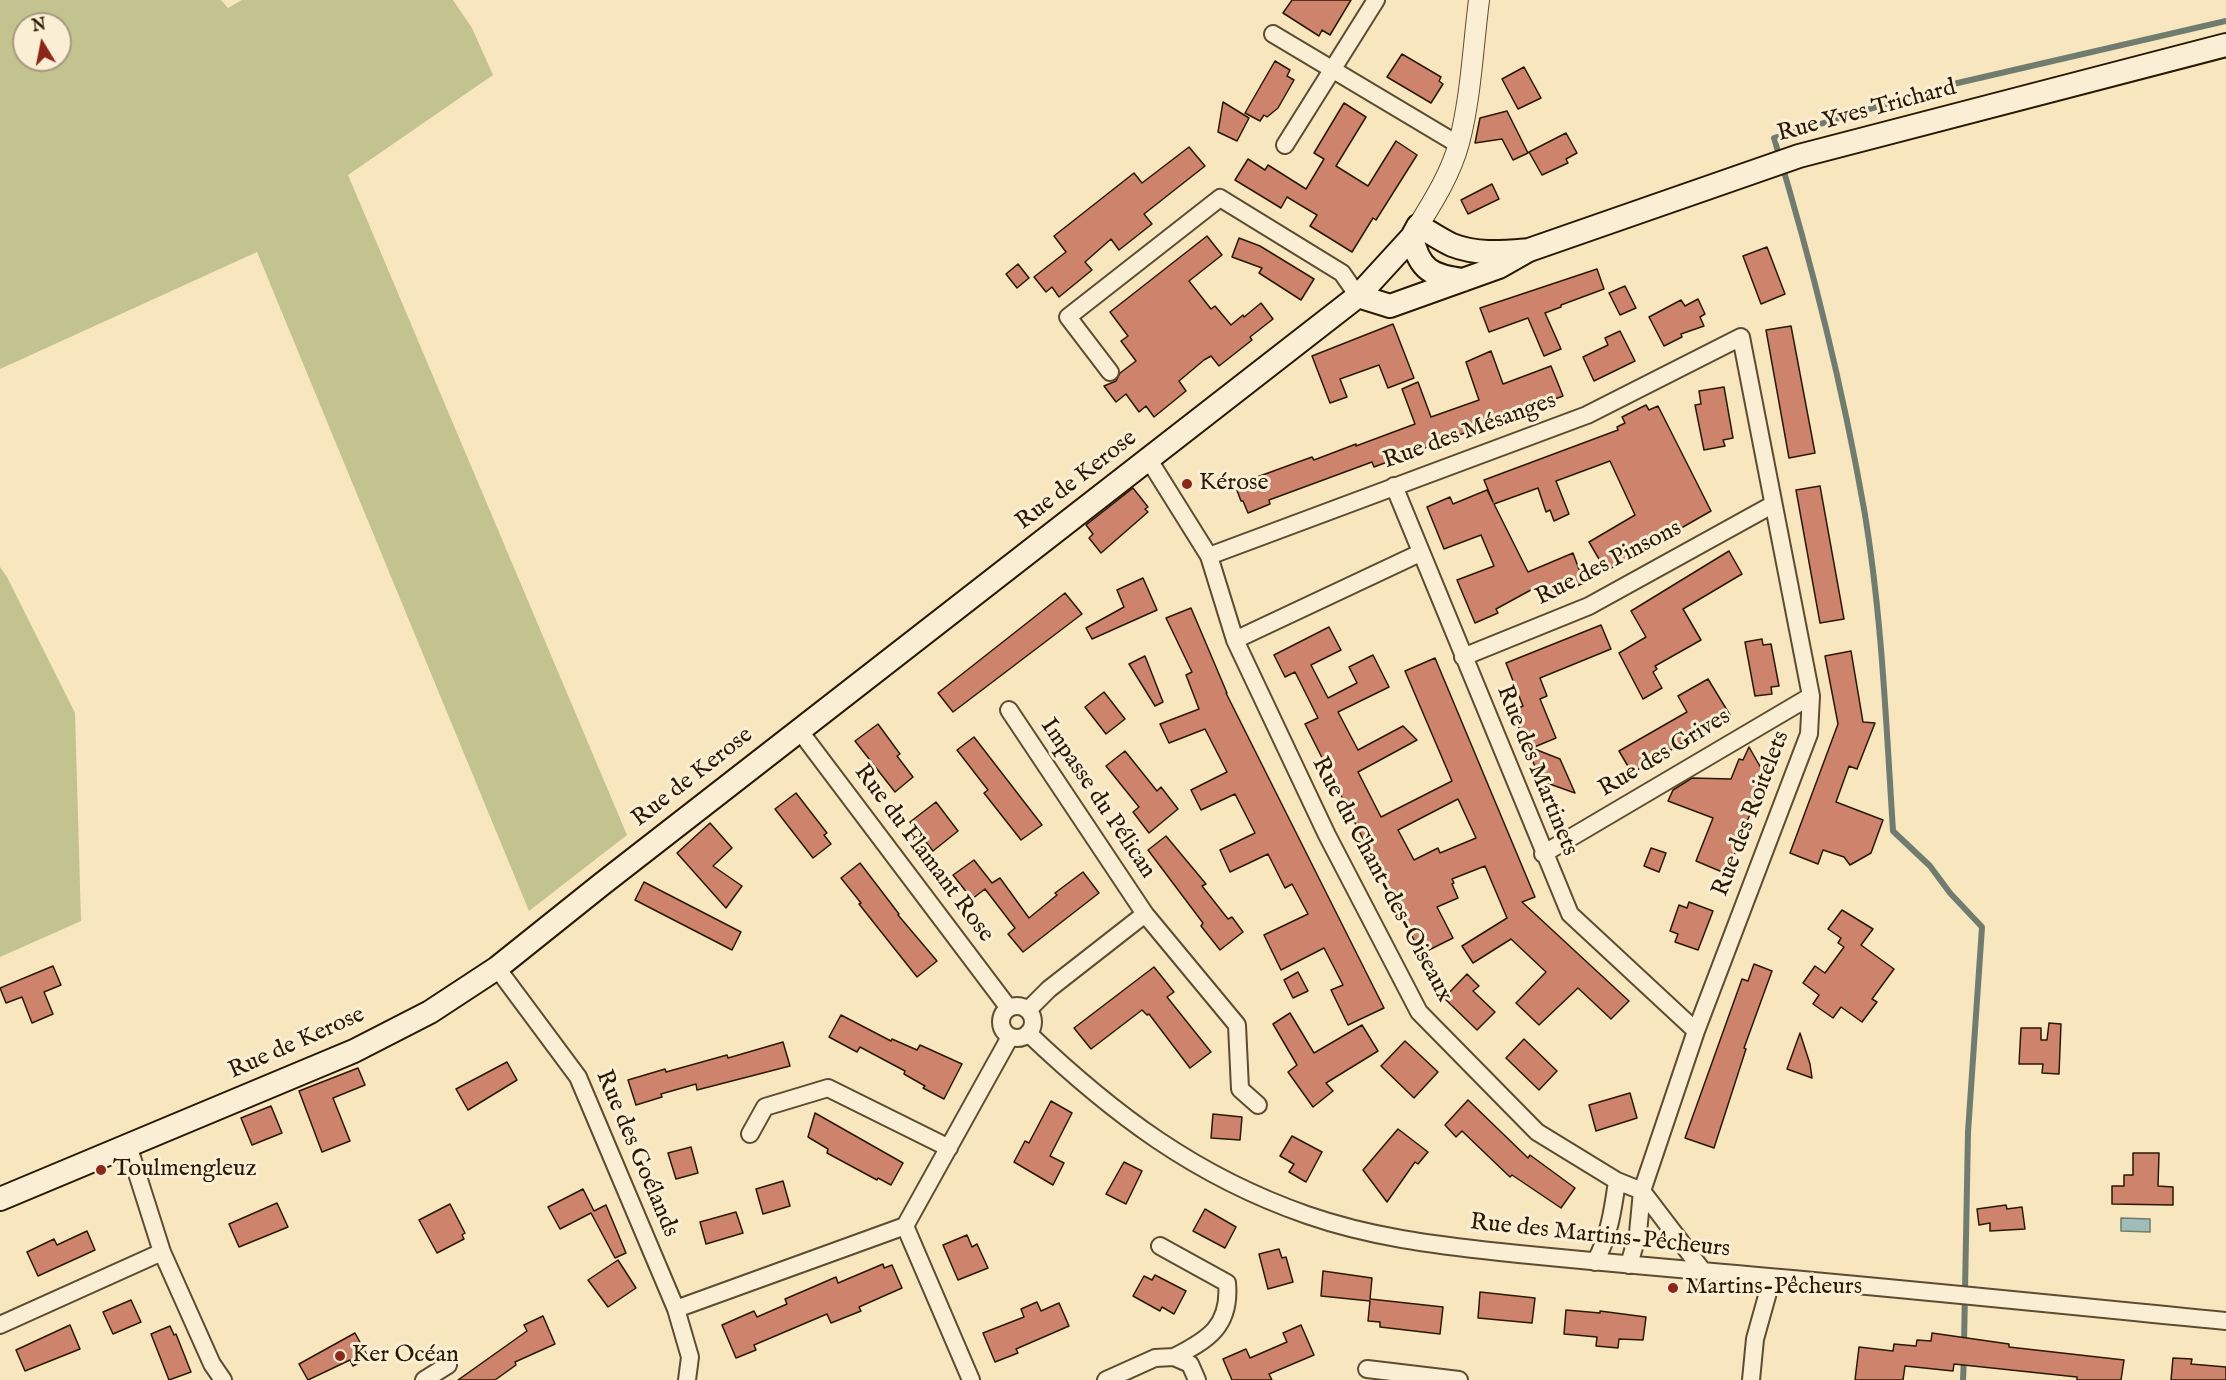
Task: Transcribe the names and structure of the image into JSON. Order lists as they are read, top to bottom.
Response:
{
  "streets": {
    "main road": ["Rue Yves Trichard", "Rue de Kerose"],
    "street": [
      "Rue des Mésanges",
      "Rue des Pinsons",
      "Rue des Grives",
      "Rue des Martinets",
      "Impasse du Pélican",
      "Rue des Roitelets",
      "Rue du Flamant Rose",
      "Rue du Chant-des-Oiseaux",
      "Rue des Goélands",
      "Rue des Martins-Pêcheurs"
    ]
  },
  "crossings": [
    ["Rue des Mésanges", "Rue des Martinets"],
    ["Rue des Mésanges", "Rue des Roitelets"],
    ["Rue des Mésanges", "Rue du Chant-des-Oiseaux"],
    ["Rue de Kerose", "Rue du Flamant Rose"],
    ["Rue de Kerose", "Rue du Chant-des-Oiseaux"],
    ["Rue de Kerose", "Rue des Goélands"],
    ["Rue des Pinsons", "Rue des Martinets"],
    ["Rue des Pinsons", "Rue des Roitelets"],
    ["Rue des Grives", "Rue des Martinets"],
    ["Rue des Grives", "Rue des Roitelets"],
    ["Rue des Martinets", "Rue des Roitelets"],
    ["Impasse du Pélican", "Rue du Flamant Rose"],
    ["Impasse du Pélican", "Rue des Martins-Pêcheurs"],
    ["Rue des Roitelets", "Rue des Martins-Pêcheurs"],
    ["Rue du Flamant Rose", "Rue des Martins-Pêcheurs"]
  ],
  "places": [
    "Kérose",
    "Toulmengleuz",
    "Martins-Pêcheurs",
    "Ker Océan"
  ],
  "north": "top"
}
